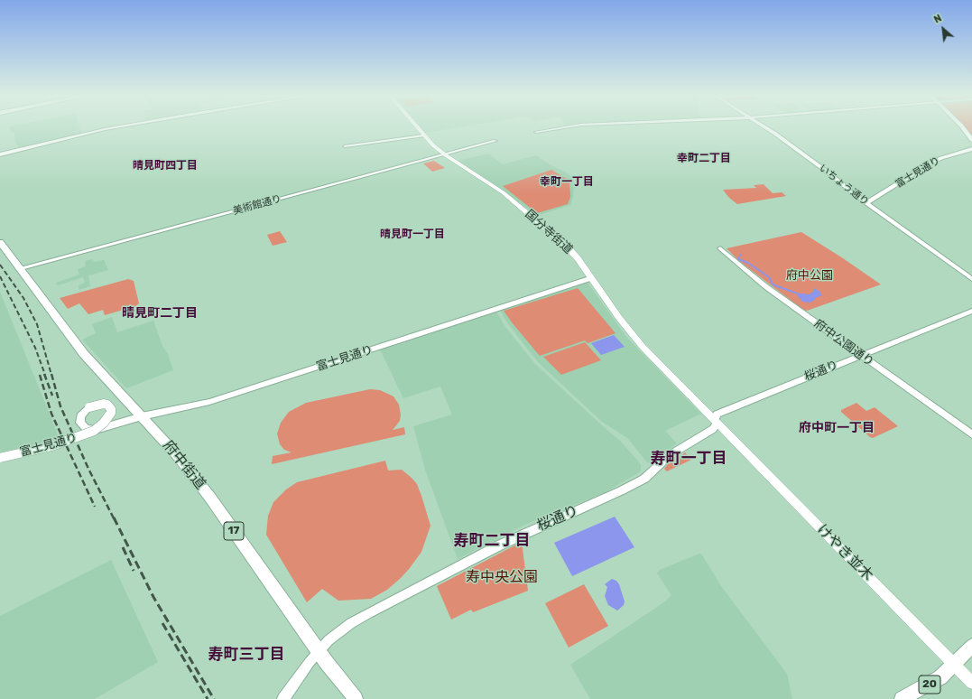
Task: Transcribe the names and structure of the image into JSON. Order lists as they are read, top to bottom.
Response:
{
  "streets": {
    "main road": [
      "国分寺街道",
      "府中街道",
      "17",
      "けやき並木",
      "20"
    ],
    "street": [
      "富士見通り",
      "いちょう通り",
      "美術館通り",
      "府中公園通り",
      "桜通り"
    ]
  },
  "crossings": [
    ["富士見通り", "いちょう通り"],
    ["富士見通り", "国分寺街道"],
    ["富士見通り", "府中街道"],
    ["美術館通り", "国分寺街道"],
    ["美術館通り", "府中街道"],
    ["国分寺街道", "桜通り"],
    ["国分寺街道", "けやき並木"],
    ["府中公園通り", "桜通り"],
    ["桜通り", "府中街道"],
    ["桜通り", "けやき並木"],
    ["けやき並木", "20"]
  ],
  "districts": [
    "幸町二丁目",
    "晴見町四丁目",
    "幸町一丁目",
    "晴見町一丁目",
    "晴見町二丁目",
    "府中町一丁目",
    "寿町一丁目",
    "寿町二丁目",
    "寿町三丁目"
  ],
  "parks": ["府中公園", "寿中央公園"],
  "north": "top left"
}
